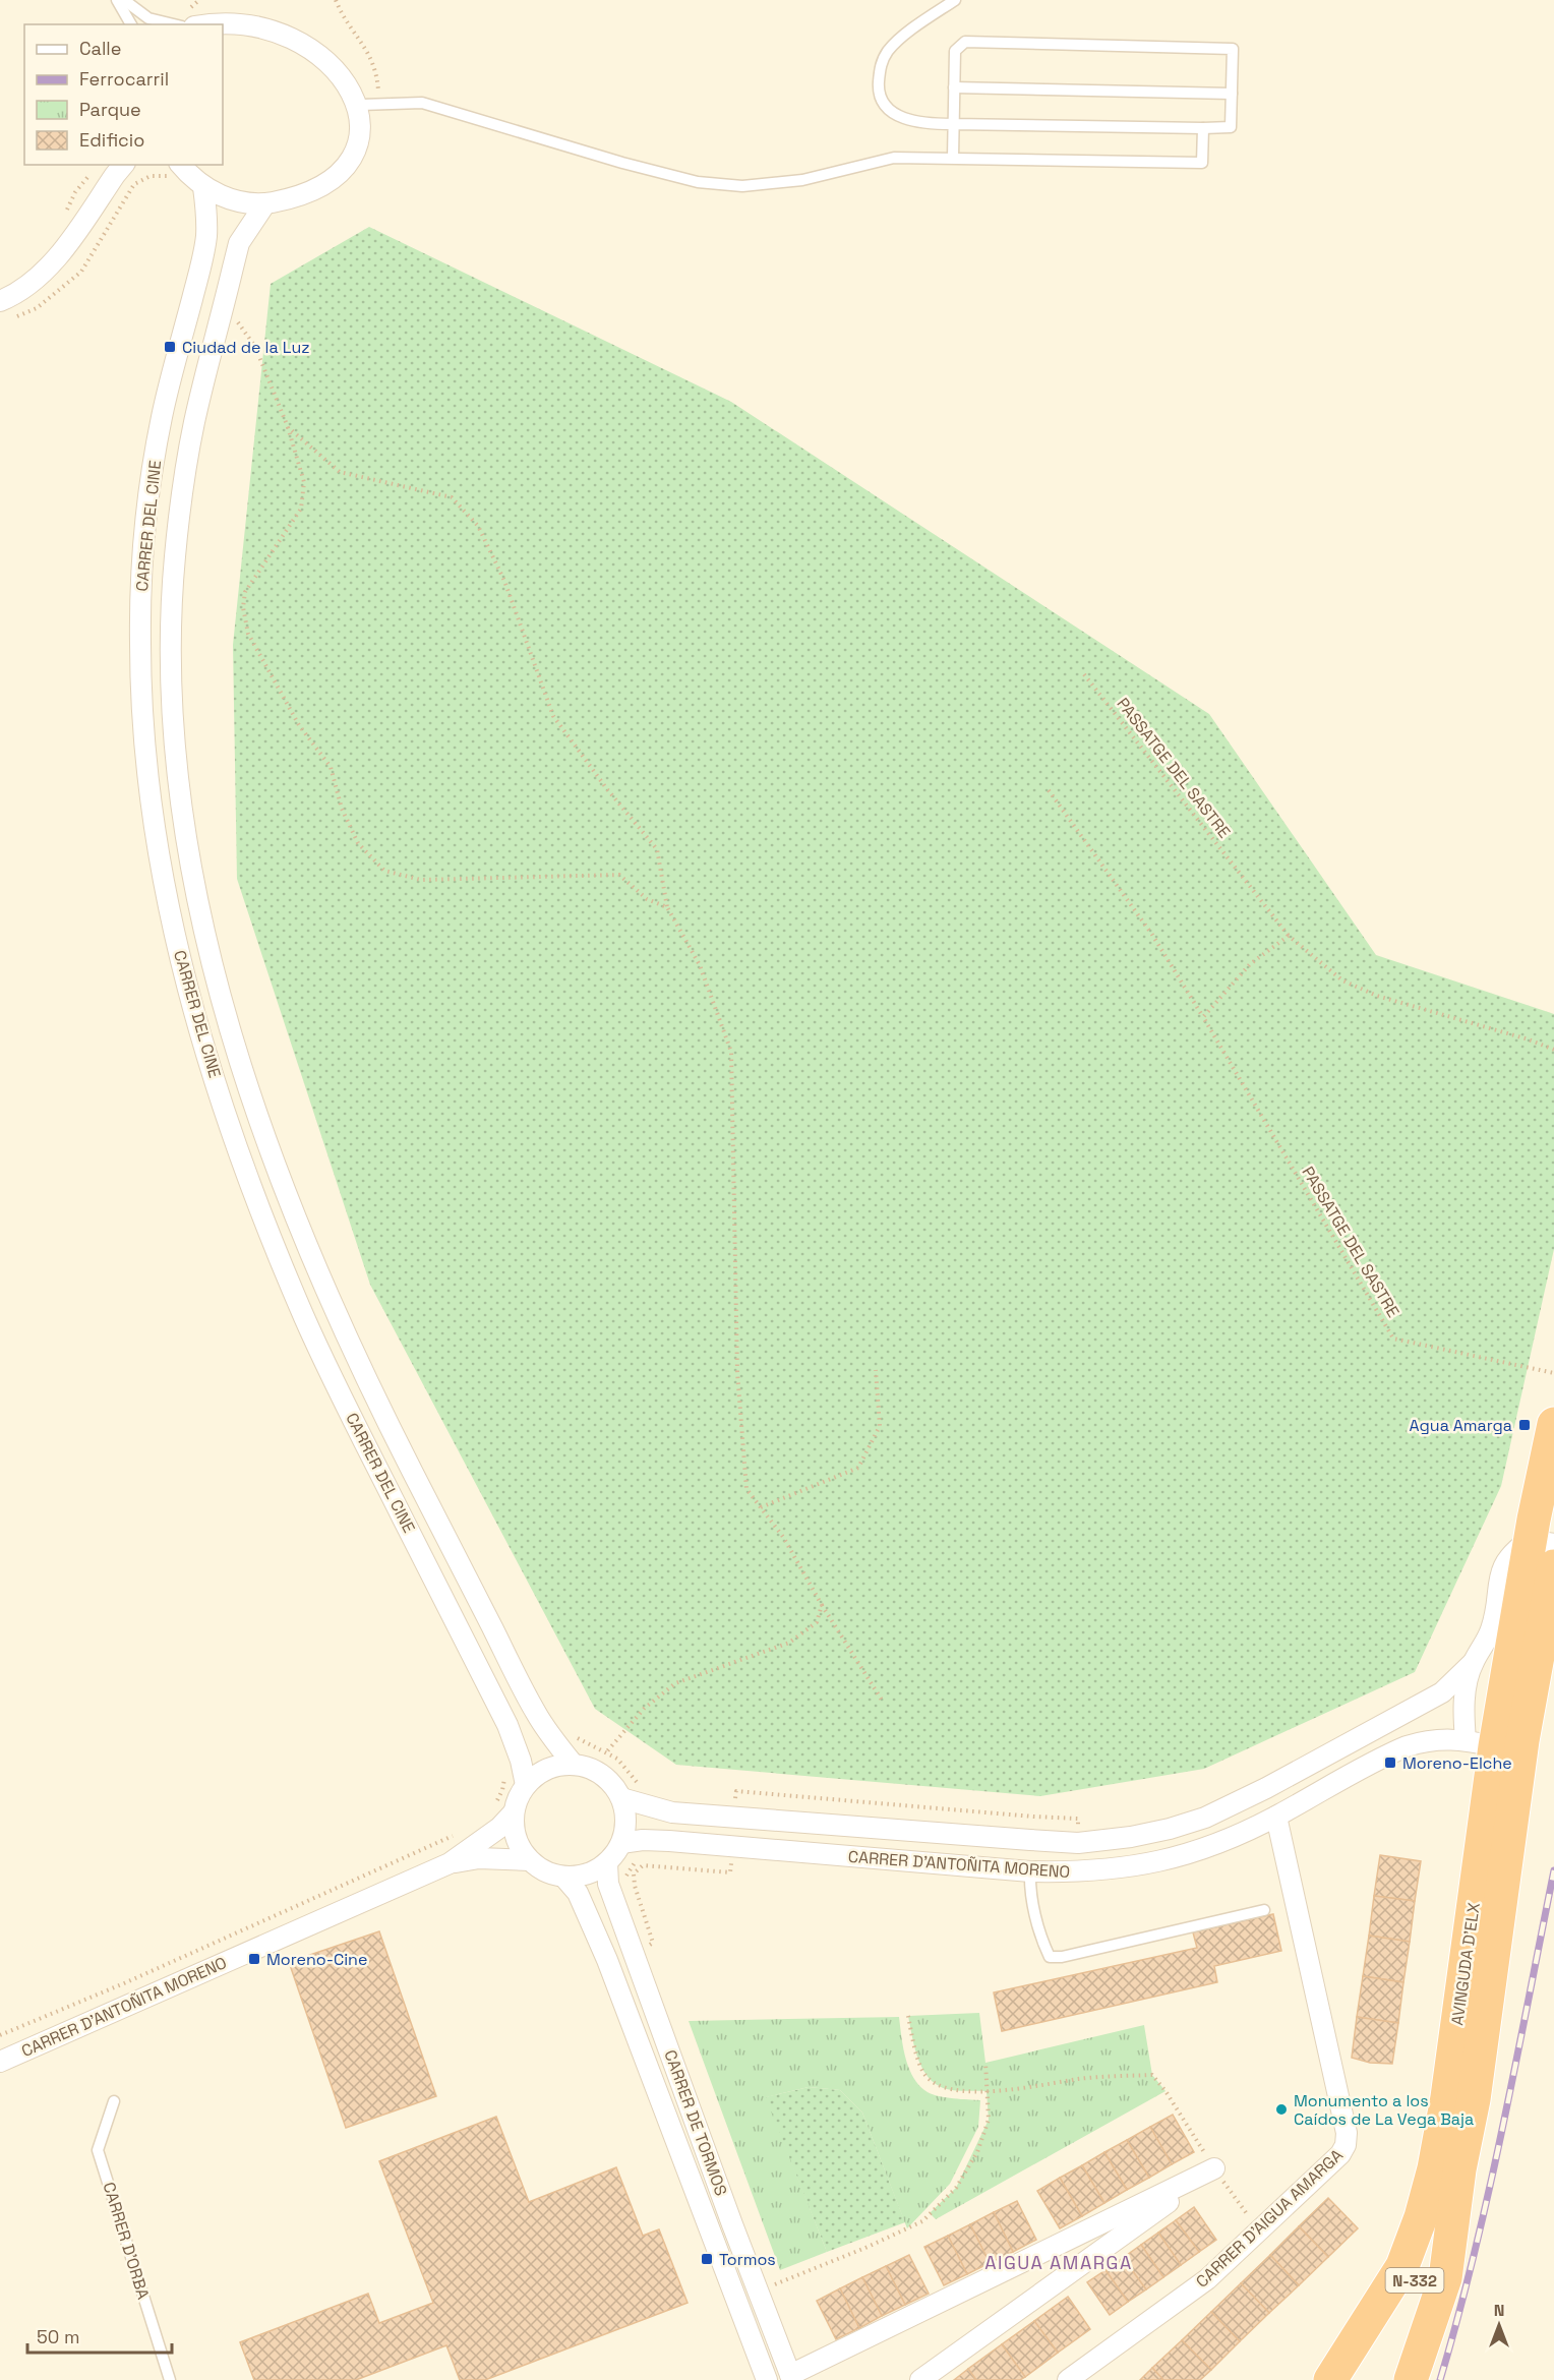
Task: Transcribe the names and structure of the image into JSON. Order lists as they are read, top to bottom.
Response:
{
  "streets": {
    "highway": ["AVINGUDA D'ELX", "N-332"],
    "street": [
      "CARRER DEL CINE",
      "CARRER D'ANTOÑITA MORENO",
      "CARRER DE TORMOS",
      "CARRER D'AIGUA AMARGA"
    ],
    "lane": ["CARRER D'ORBA"],
    "path": ["PASSATGE DEL SASTRE"]
  },
  "crossings": [
    ["CARRER DEL CINE", "CARRER D'ANTOÑITA MORENO"],
    ["CARRER DEL CINE", "CARRER DE TORMOS"],
    ["CARRER D'ANTOÑITA MORENO", "AVINGUDA D'ELX"],
    ["CARRER D'ANTOÑITA MORENO", "CARRER DE TORMOS"],
    ["CARRER D'ANTOÑITA MORENO", "CARRER D'AIGUA AMARGA"],
    ["AVINGUDA D'ELX", "N-332"]
  ],
  "districts": ["AIGUA AMARGA"],
  "places": {
    "transit": [
      "Ciudad de la Luz",
      "Agua Amarga",
      "Moreno-Elche",
      "Moreno-Cine",
      "Tormos"
    ],
    "other": ["Monumento a los Caídos de La Vega Baja"]
  },
  "legend": [
    "Calle",
    "Ferrocarril",
    "Parque",
    "Edificio"
  ],
  "scale_bar": "50 m",
  "north": "top"
}
